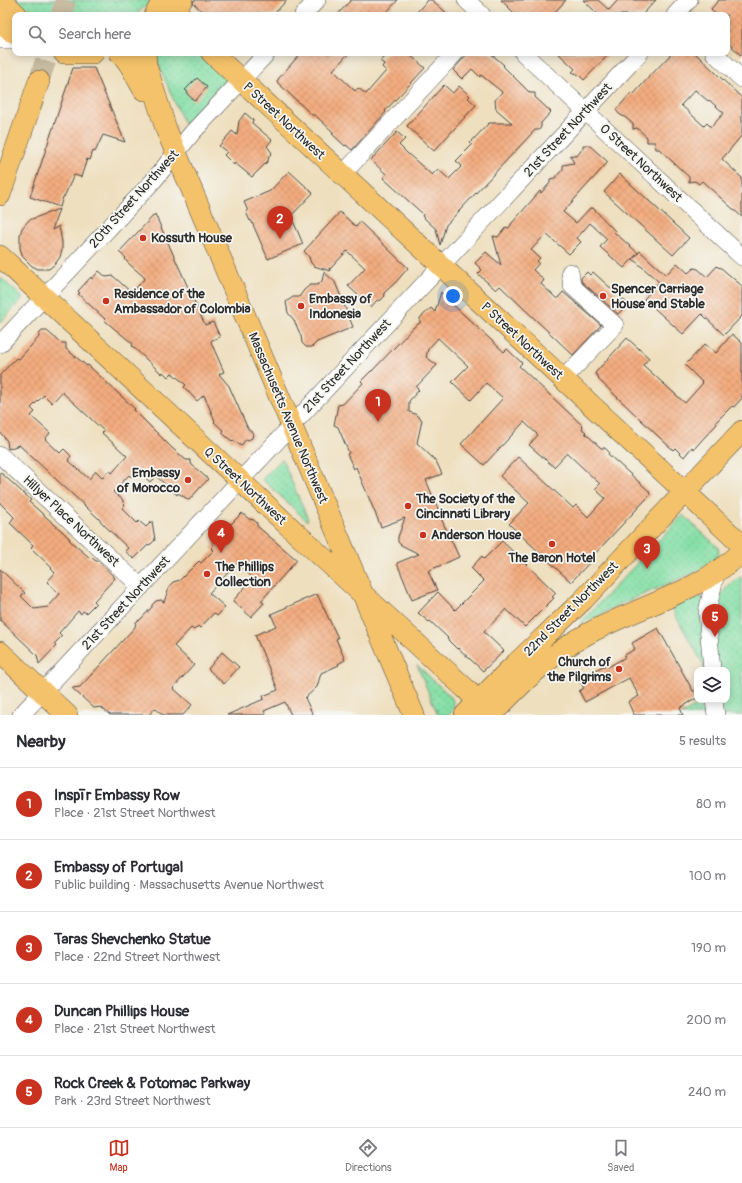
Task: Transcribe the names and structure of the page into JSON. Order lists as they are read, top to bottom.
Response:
{
  "streets": {
    "main road": [
      "P Street Northwest",
      "Massachusetts Avenue Northwest",
      "Q Street Northwest",
      "22nd Street Northwest"
    ],
    "street": [
      "21st Street Northwest",
      "O Street Northwest",
      "20th Street Northwest",
      "Hillyer Place Northwest"
    ]
  },
  "crossings": [
    ["P Street Northwest", "21st Street Northwest"],
    ["P Street Northwest", "20th Street Northwest"],
    ["P Street Northwest", "22nd Street Northwest"],
    ["21st Street Northwest", "O Street Northwest"],
    ["21st Street Northwest", "Massachusetts Avenue Northwest"],
    ["21st Street Northwest", "Q Street Northwest"],
    ["21st Street Northwest", "Hillyer Place Northwest"],
    ["20th Street Northwest", "Massachusetts Avenue Northwest"],
    ["20th Street Northwest", "Q Street Northwest"],
    ["Massachusetts Avenue Northwest", "Q Street Northwest"],
    ["Q Street Northwest", "22nd Street Northwest"]
  ],
  "places": [
    "Kossuth House",
    "Spencer Carriage House and Stable",
    "Residence of the Ambassador of Colombia",
    "Embassy of Indonesia",
    "Embassy of Morocco",
    "The Society of the Cincinnati Library",
    "Anderson House",
    "The Baron Hotel",
    "The Phillips Collection",
    "Church of the Pilgrims"
  ],
  "page": {
    "search": "Search here",
    "pins": [
      "2",
      "1",
      "4",
      "3",
      "5"
    ],
    "heading": ["Nearby", "5 results"],
    "list": [
      {
        "mark": "1",
        "name": "Inspīr Embassy Row",
        "note": "Place · 21st Street Northwest",
        "value": "80 m"
      },
      {
        "mark": "2",
        "name": "Embassy of Portugal",
        "note": "Public building · Massachusetts Avenue Northwest",
        "value": "100 m"
      },
      {
        "mark": "3",
        "name": "Taras Shevchenko Statue",
        "note": "Place · 22nd Street Northwest",
        "value": "190 m"
      },
      {
        "mark": "4",
        "name": "Duncan Phillips House",
        "note": "Place · 21st Street Northwest",
        "value": "200 m"
      },
      {
        "mark": "5",
        "name": "Rock Creek & Potomac Parkway",
        "note": "Park · 23rd Street Northwest",
        "value": "240 m"
      }
    ],
    "nav": ["Map", "Directions", "Saved"]
  }
}
